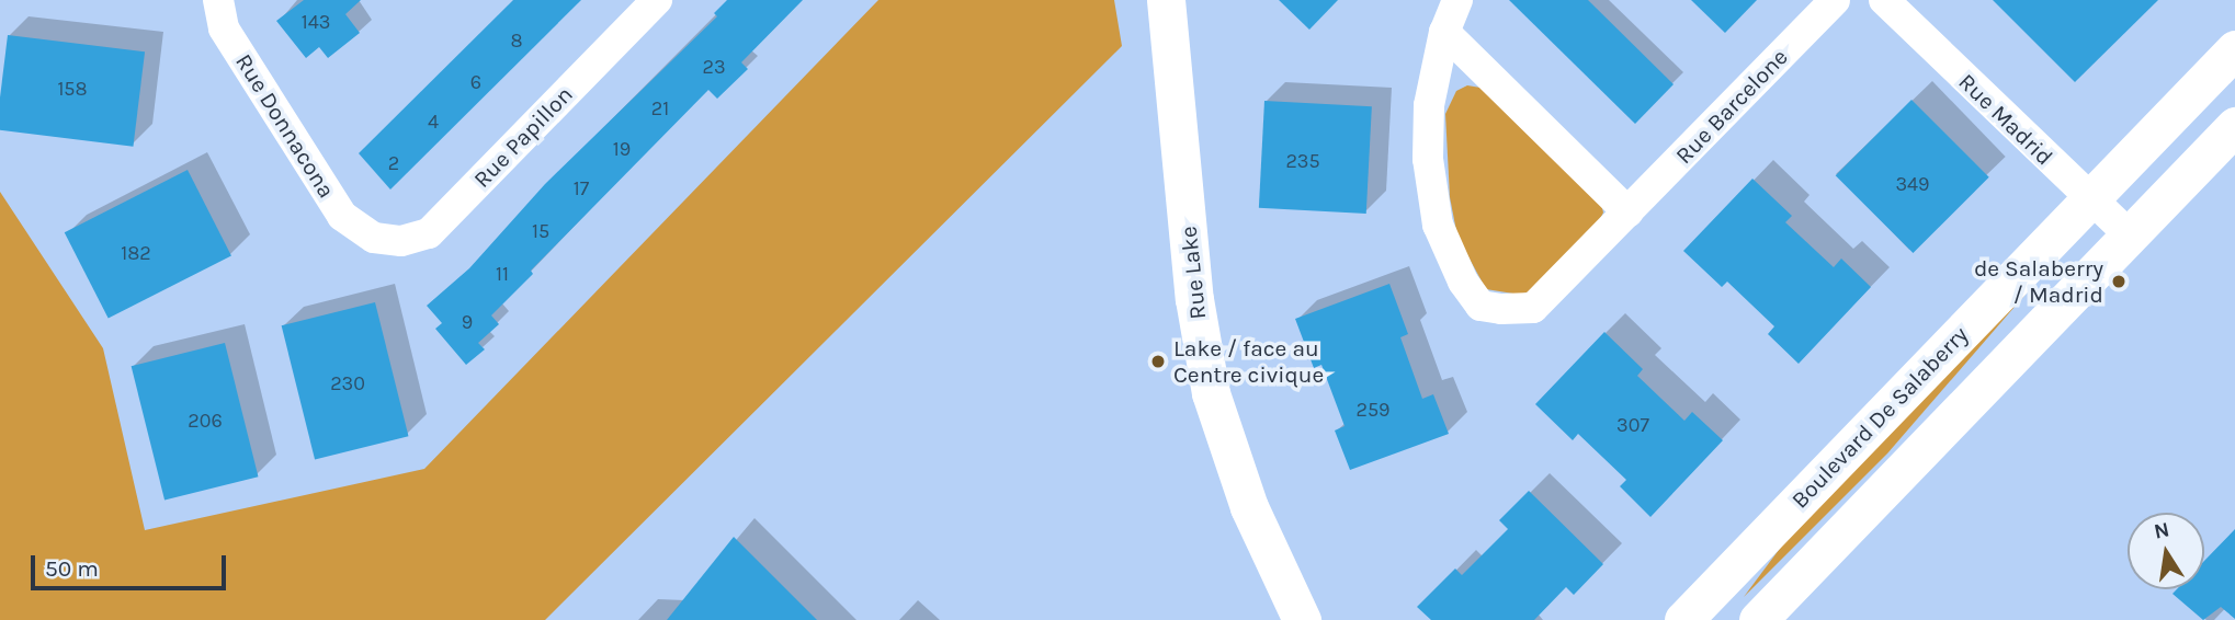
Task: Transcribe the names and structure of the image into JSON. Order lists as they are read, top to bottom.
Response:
{
  "streets": {
    "street": [
      "Rue Barcelone",
      "Rue Madrid",
      "Rue Donnacona",
      "Rue Papillon",
      "Rue Lake",
      "Boulevard De Salaberry"
    ]
  },
  "crossings": [
    ["Rue Madrid", "Boulevard De Salaberry"],
    ["Rue Donnacona", "Rue Papillon"]
  ],
  "places": ["de Salaberry / Madrid", "Lake / face au Centre civique"],
  "house_numbers": [
    "143",
    "8",
    "23",
    "6",
    "158",
    "21",
    "4",
    "19",
    "235",
    "2",
    "349",
    "17",
    "15",
    "182",
    "11",
    "9",
    "230",
    "259",
    "206",
    "307"
  ],
  "scale_bar": "50 m",
  "north": "top"
}
